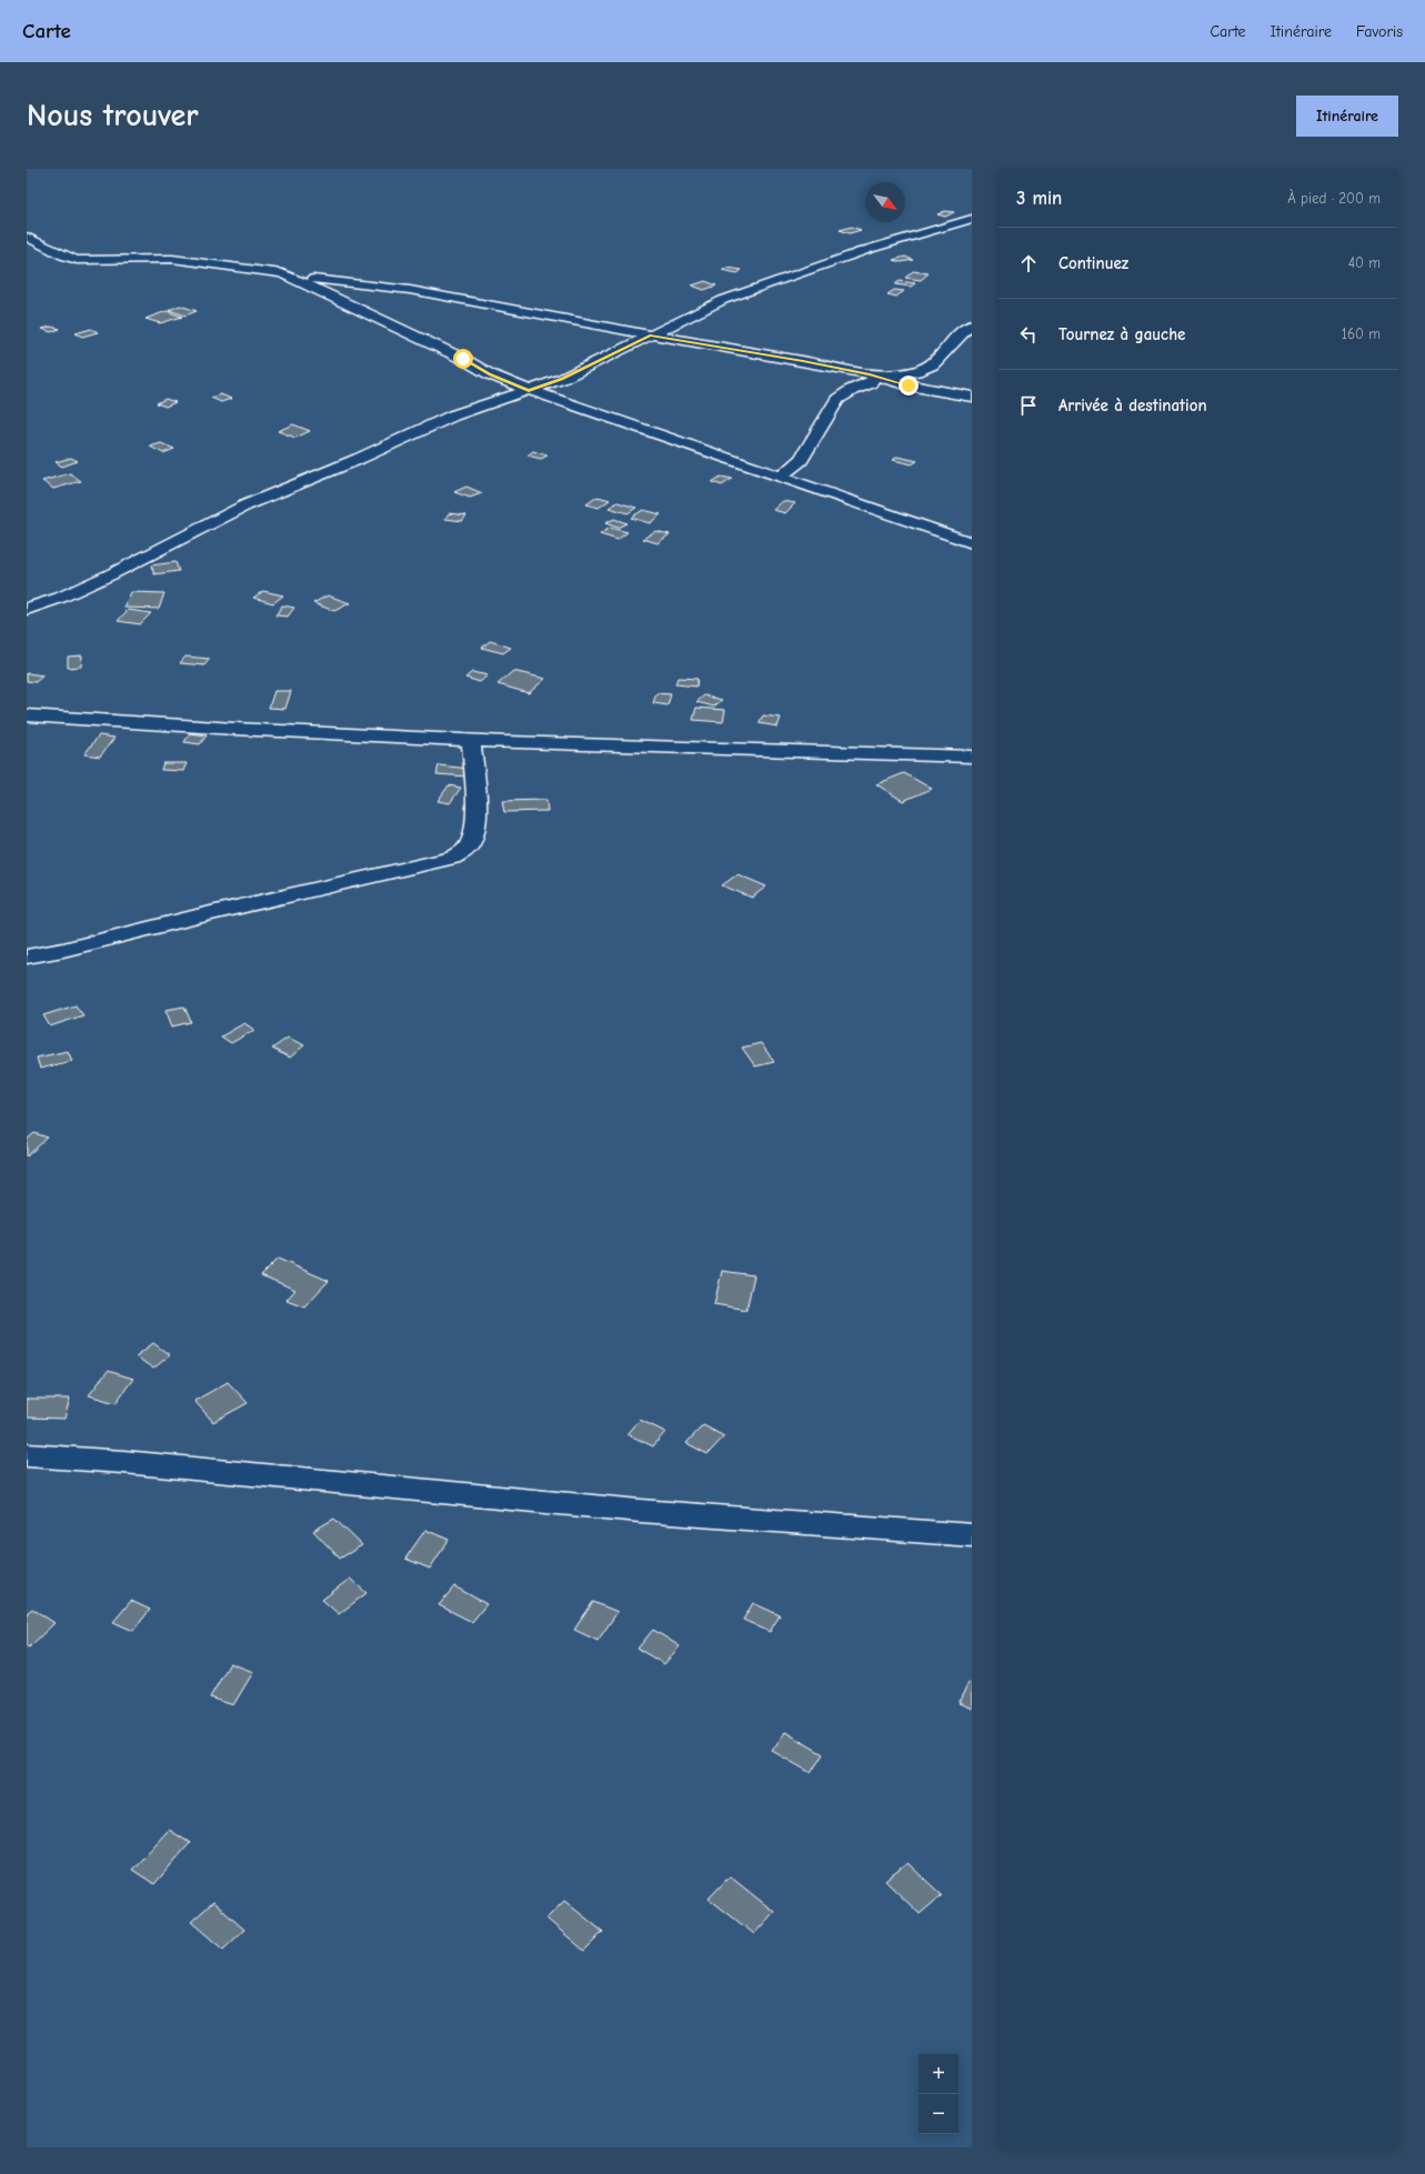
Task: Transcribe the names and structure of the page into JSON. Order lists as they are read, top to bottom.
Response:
{
  "north": "bottom right",
  "page": {
    "header": "Carte",
    "nav": ["Carte", "Itinéraire", "Favoris"],
    "buttons": "Itinéraire",
    "title": "Nous trouver",
    "heading": ["3 min", "À pied · 200 m"],
    "list": [
      ["Continuez", "40 m"],
      ["Tournez à gauche", "160 m"],
      "Arrivée à destination"
    ],
    "map_buttons": ["+", "−"]
  }
}
